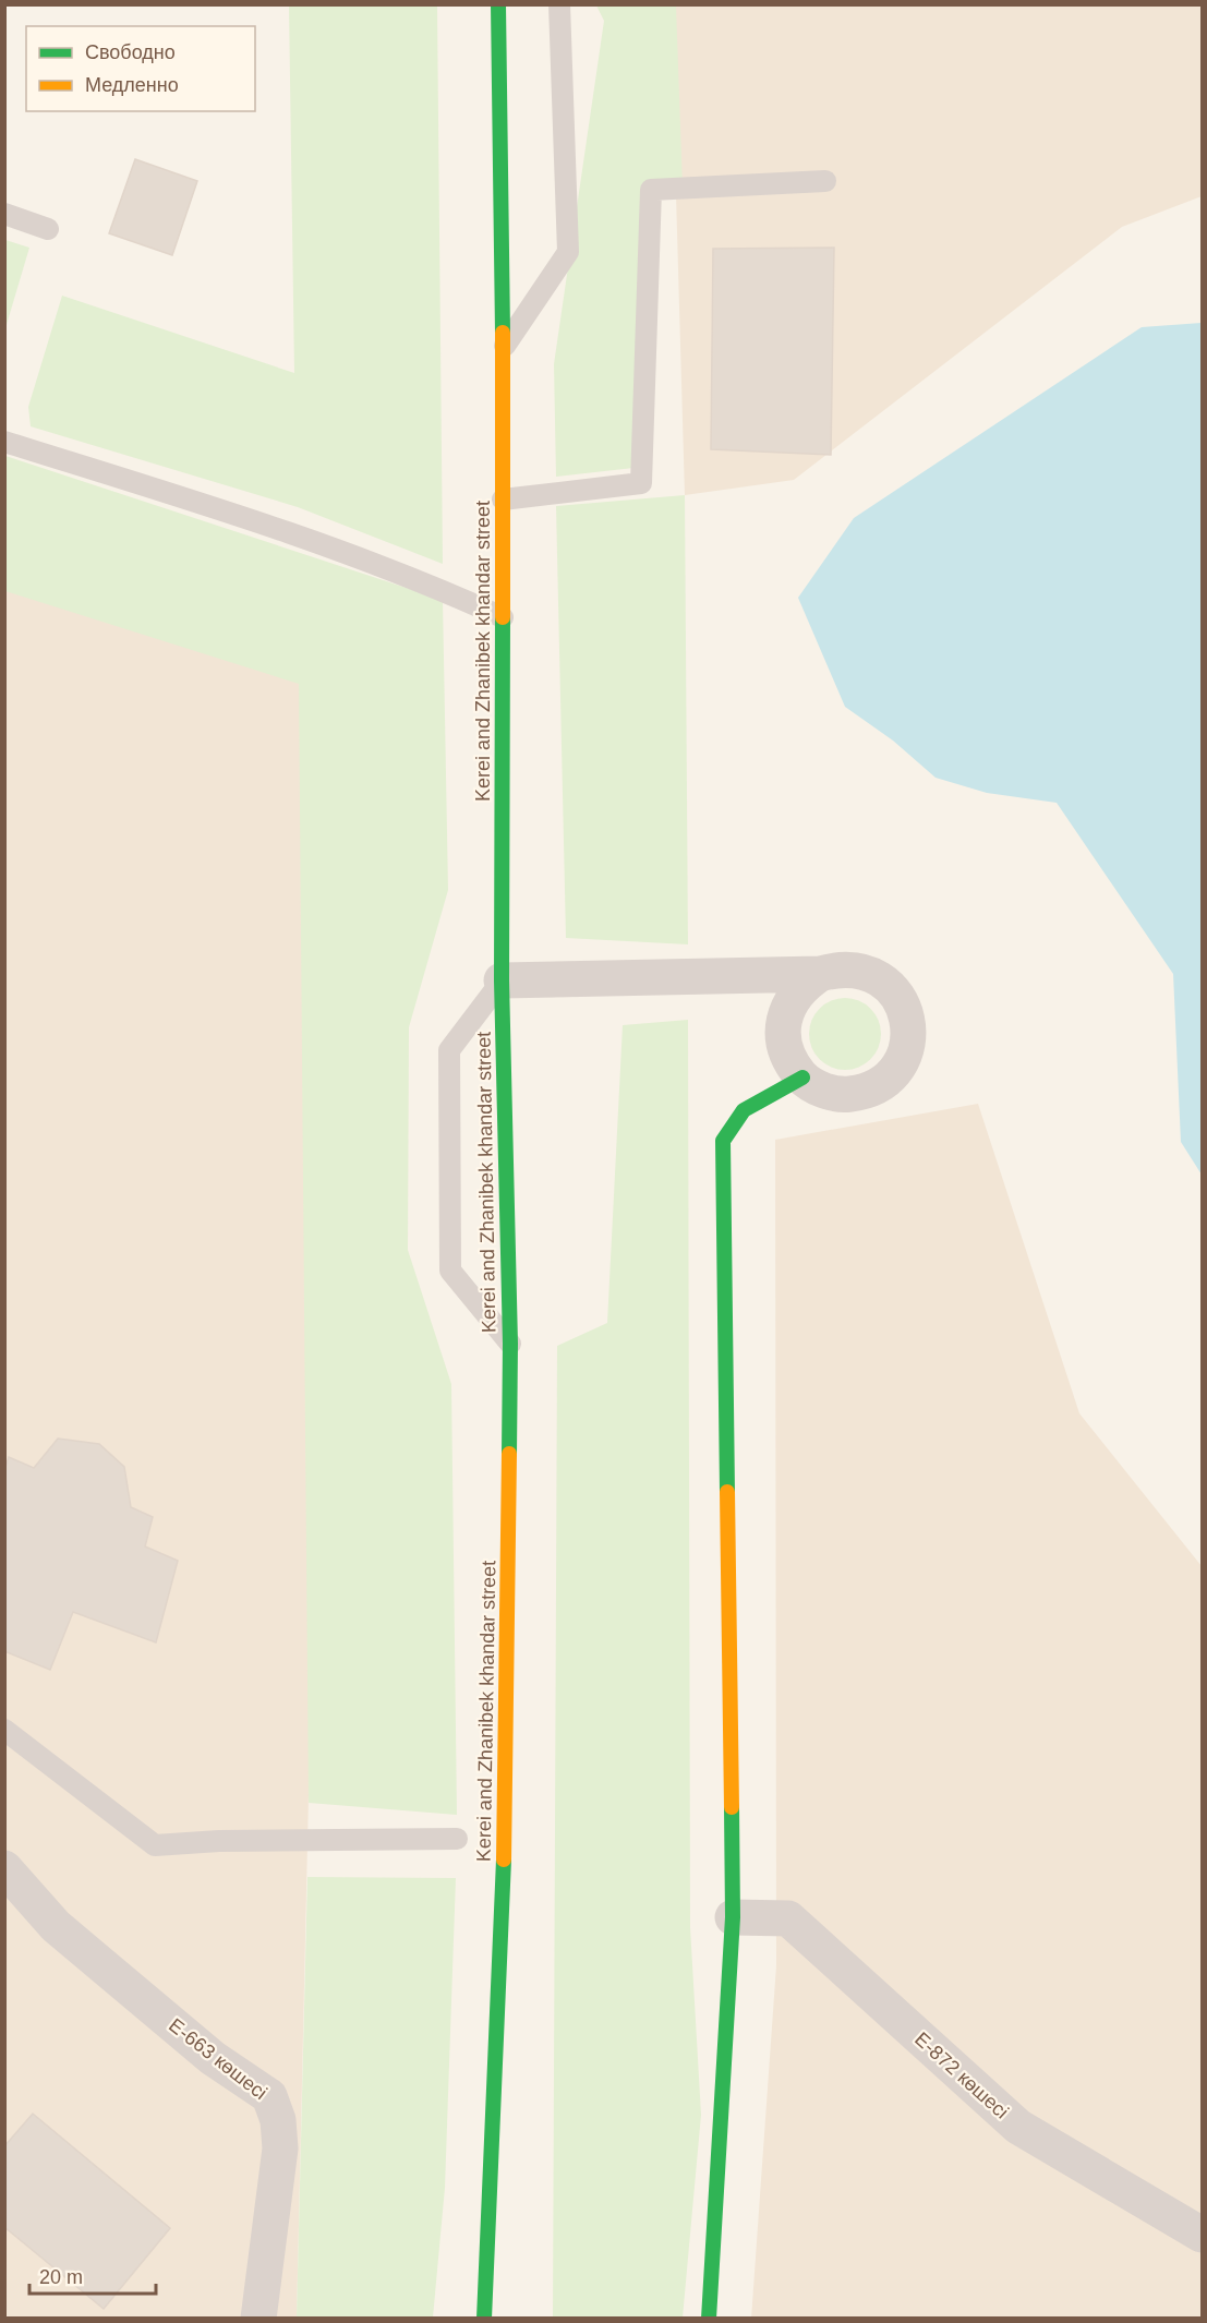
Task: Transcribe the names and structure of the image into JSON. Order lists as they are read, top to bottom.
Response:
{
  "streets": {
    "main road": ["Kerei and Zhanibek khandar street"],
    "street": ["Е-663 көшесі", "Е-872 көшесі"]
  },
  "legend": ["Свободно", "Медленно"],
  "scale_bar": "20 m"
}
